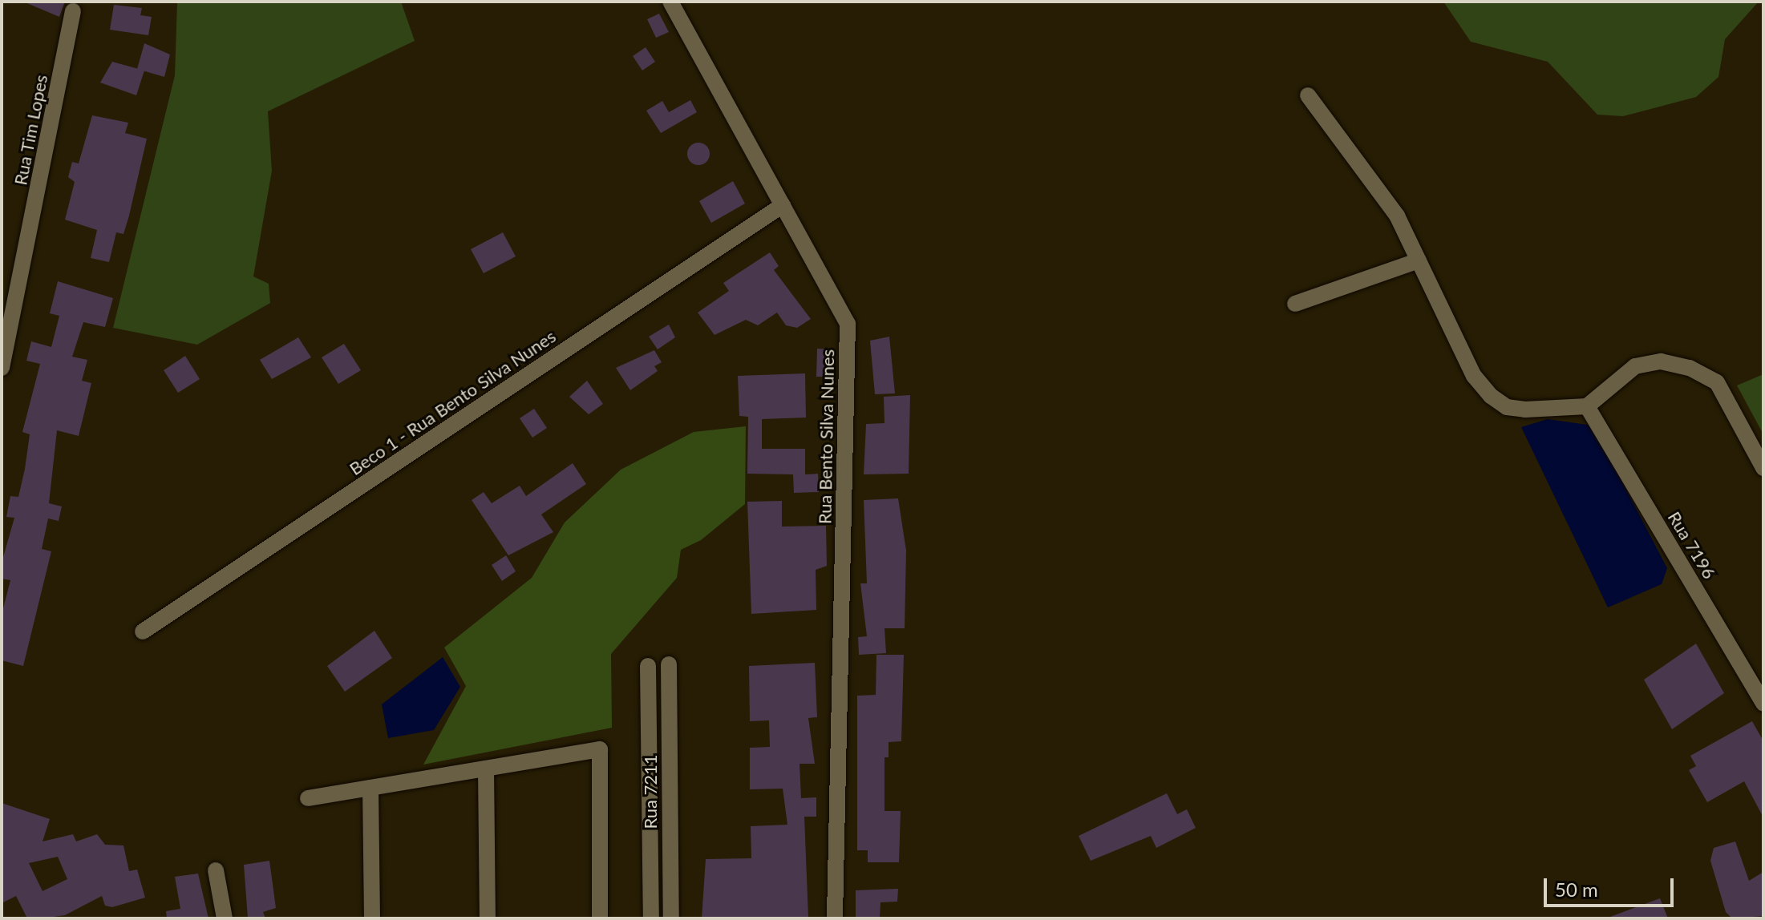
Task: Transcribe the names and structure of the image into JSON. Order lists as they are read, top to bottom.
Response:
{
  "streets": {
    "street": [
      "Rua Tim Lopes",
      "Beco 1 - Rua Bento Silva Nunes",
      "Rua Bento Silva Nunes",
      "Rua 7196",
      "Rua 7211"
    ]
  },
  "crossings": [
    ["Beco 1 - Rua Bento Silva Nunes", "Rua Bento Silva Nunes"]
  ],
  "scale_bar": "50 m"
}
